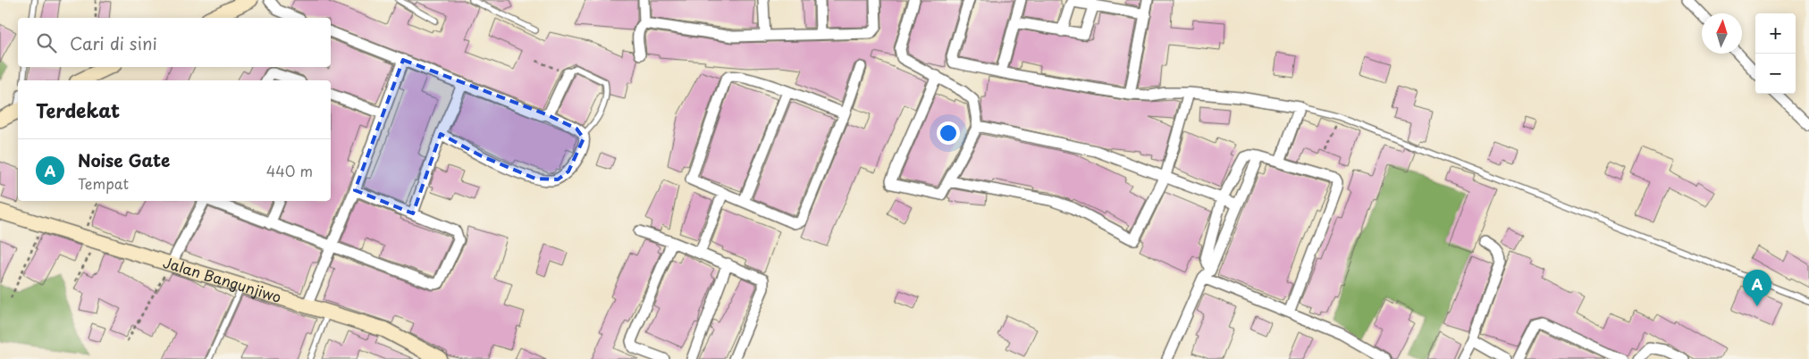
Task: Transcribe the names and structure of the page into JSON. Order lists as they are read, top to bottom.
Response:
{
  "streets": {
    "main road": ["Jalan Bangunjiwo"]
  },
  "north": "top",
  "page": {
    "map_buttons": ["+", "−"],
    "search": "Cari di sini",
    "heading": "Terdekat",
    "list": [
      {
        "mark": "A",
        "name": "Noise Gate",
        "note": "Tempat",
        "value": "440 m"
      }
    ],
    "pins": "A"
  }
}
